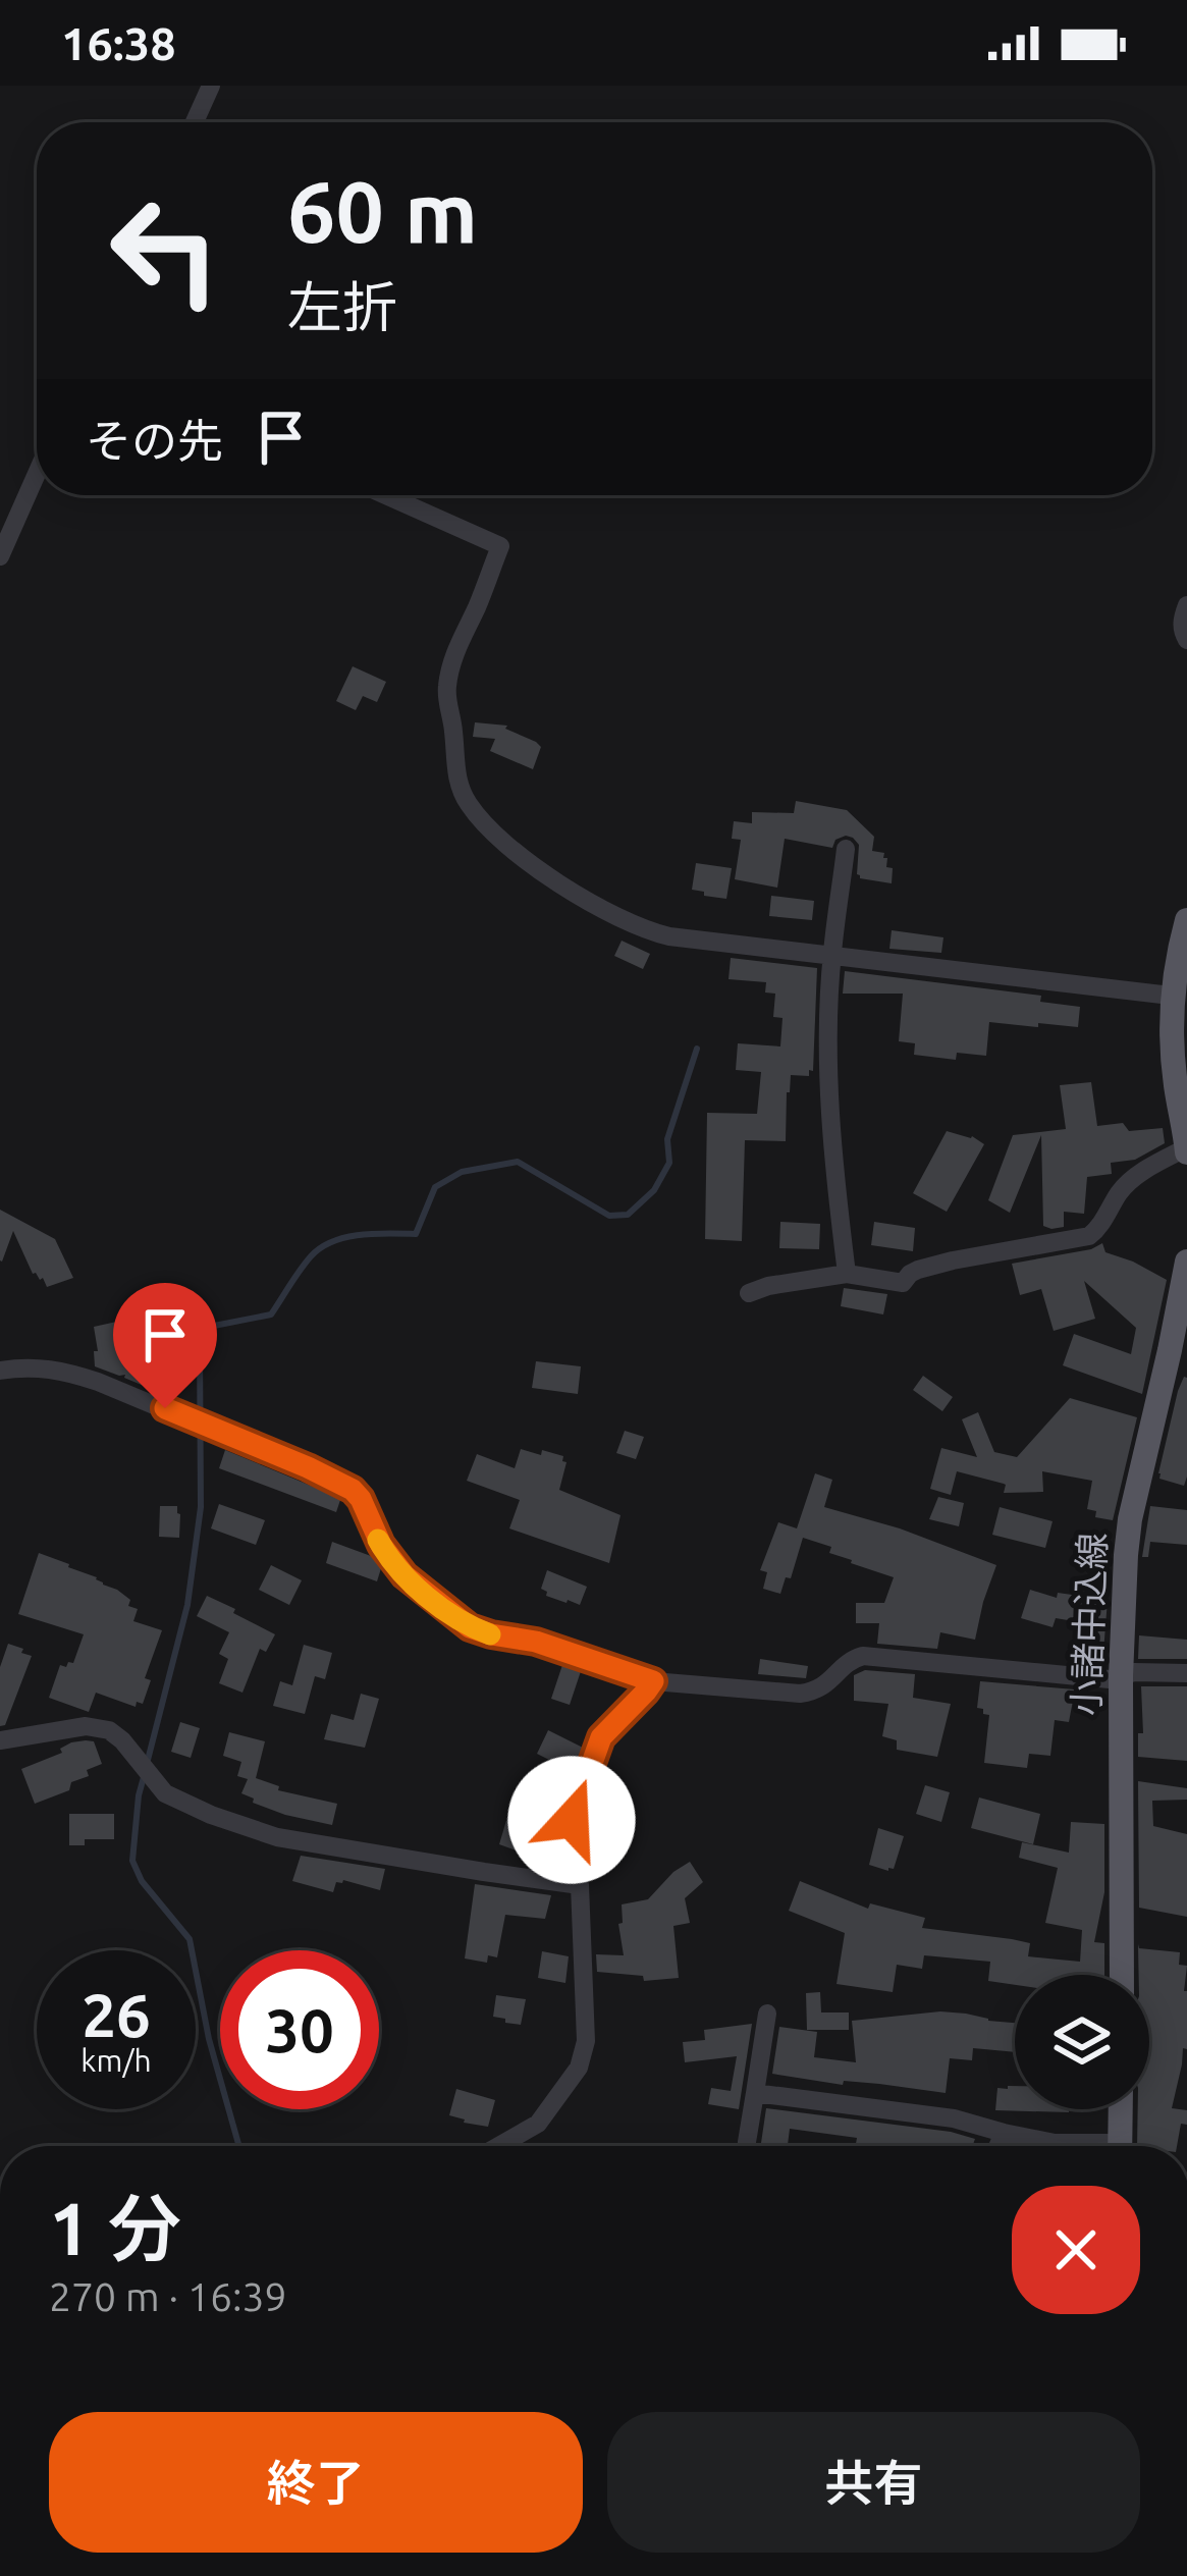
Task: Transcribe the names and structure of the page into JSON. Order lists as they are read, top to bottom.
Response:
{
  "streets": {
    "main road": ["小諸中込線"]
  },
  "page": {
    "status": "16:38",
    "turn": ["60 m", "左折"],
    "then": "その先",
    "speed": "26 km/h",
    "limit": "30",
    "heading": ["1 分", "270 m · 16:39"],
    "buttons": ["終了", "共有"]
  }
}
